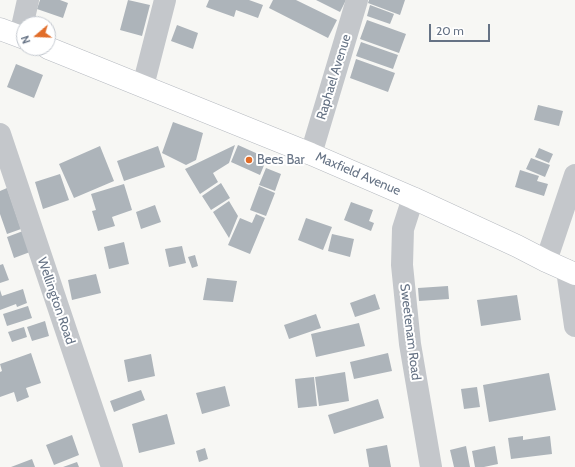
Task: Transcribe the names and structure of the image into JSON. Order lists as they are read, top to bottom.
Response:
{
  "streets": {
    "main road": ["Maxfield Avenue"],
    "street": ["Raphael Avenue", "Wellington Road", "Sweetenam Road"]
  },
  "crossings": [
    ["Raphael Avenue", "Maxfield Avenue"],
    ["Maxfield Avenue", "Sweetenam Road"]
  ],
  "places": ["Bees Bar"],
  "scale_bar": "20 m",
  "north": "left"
}
